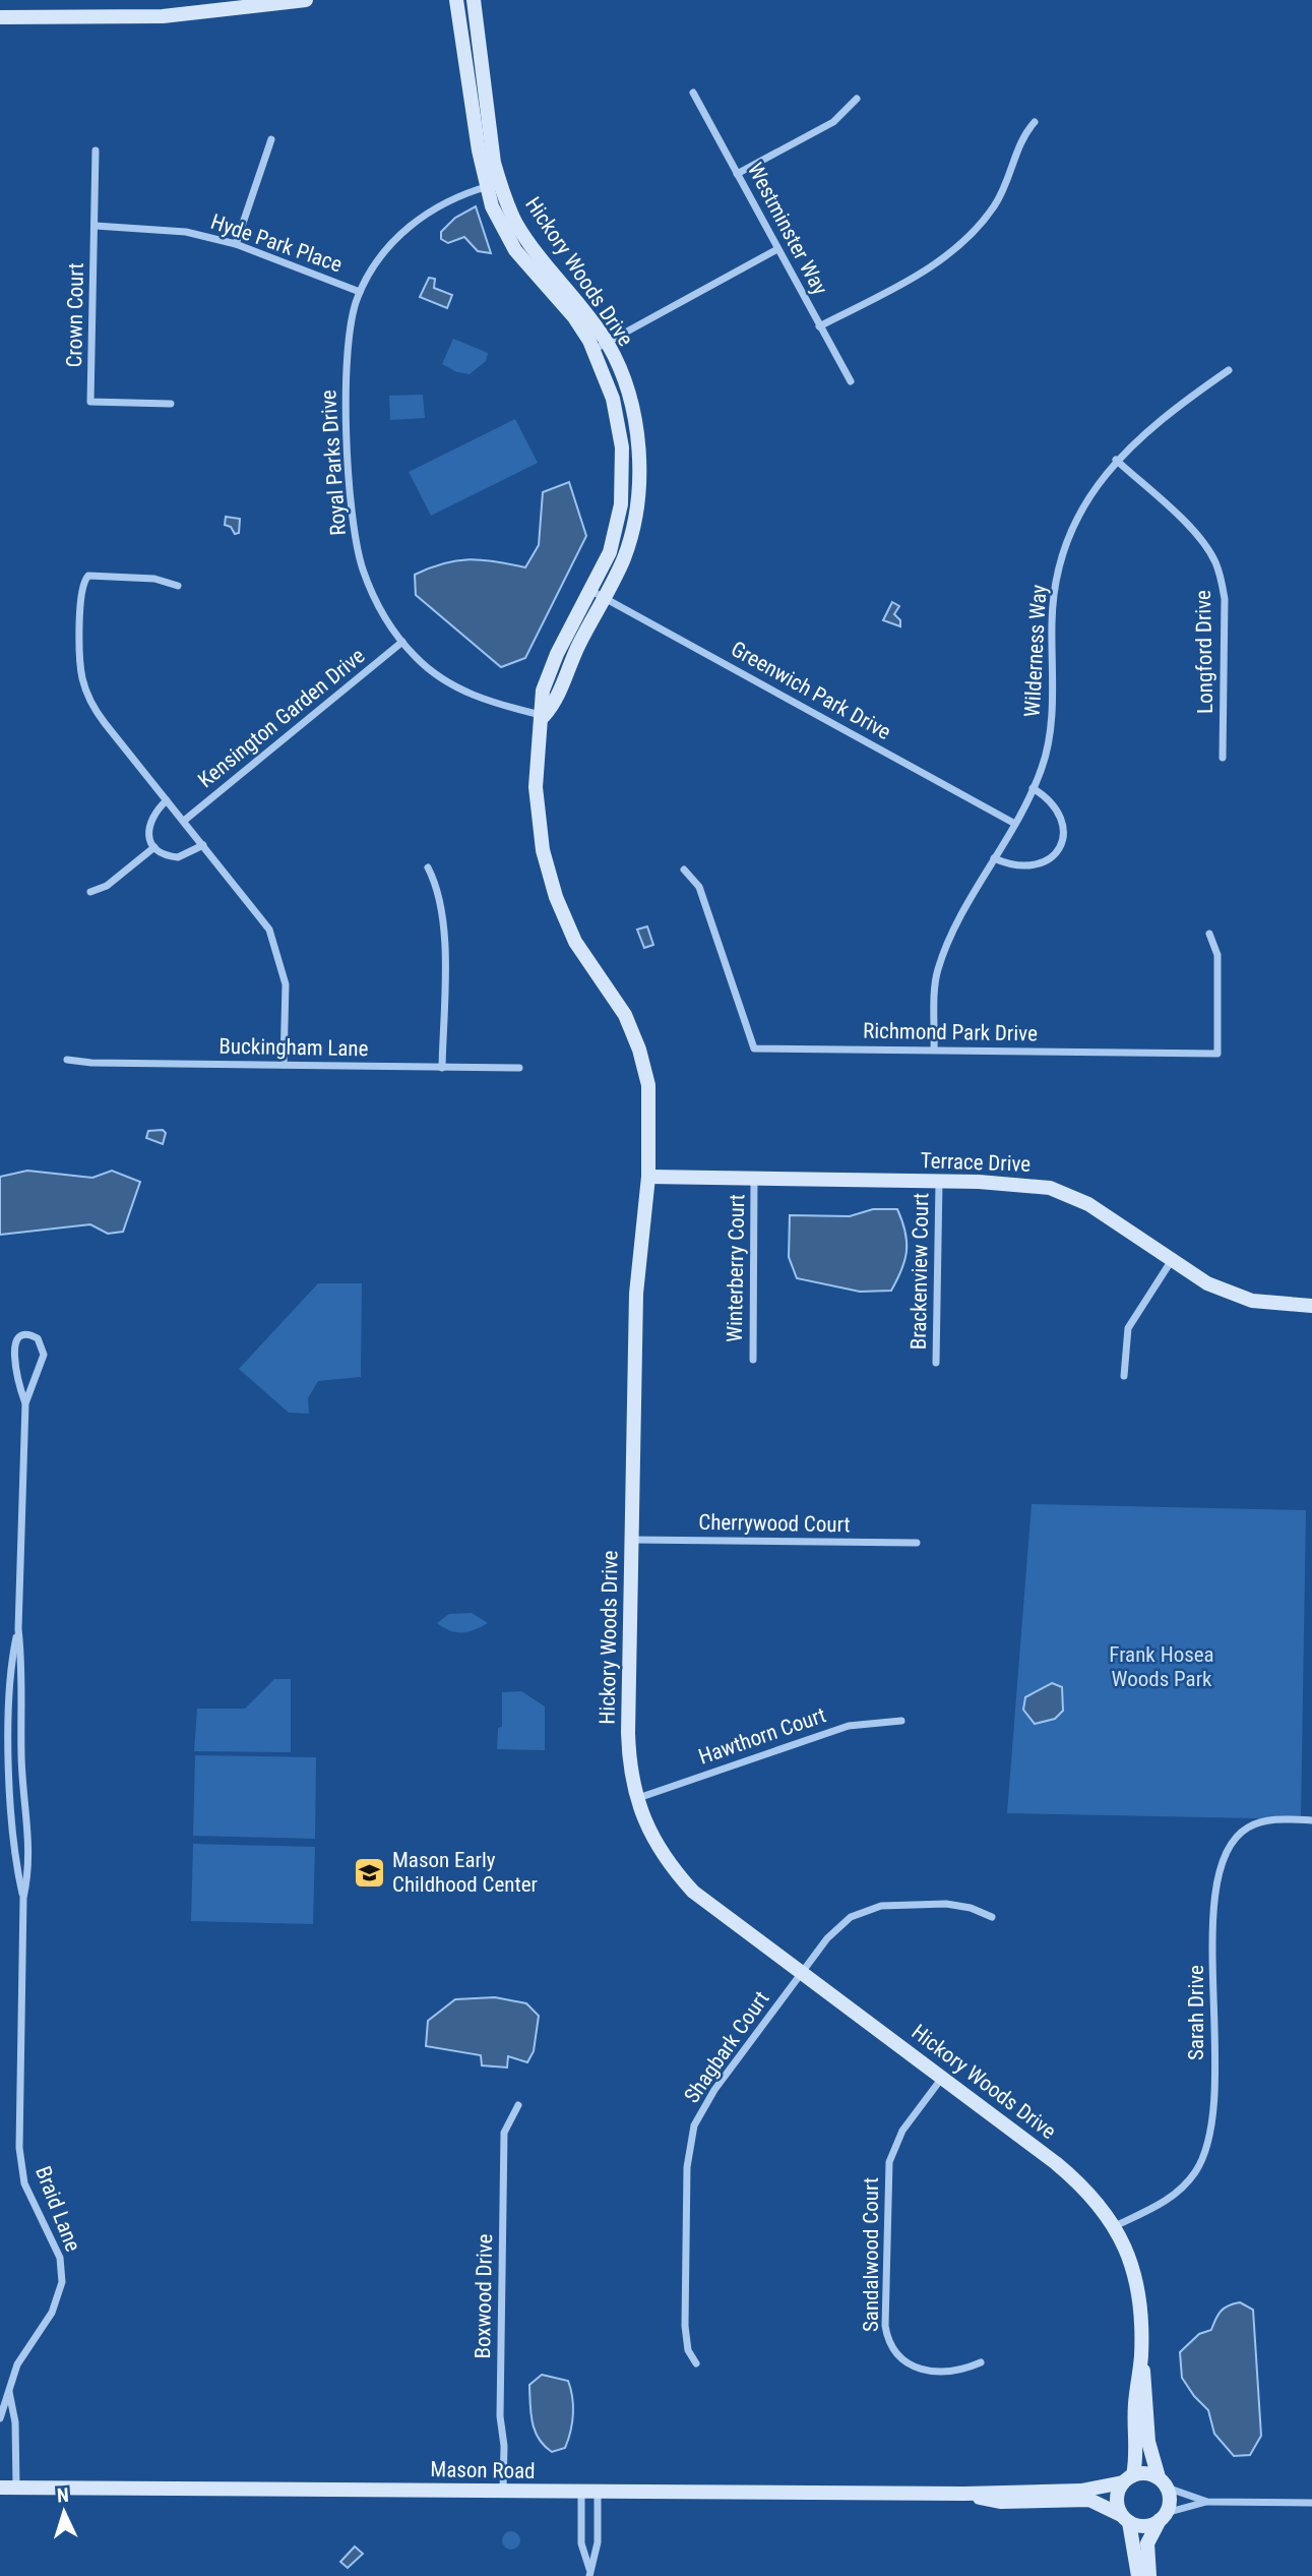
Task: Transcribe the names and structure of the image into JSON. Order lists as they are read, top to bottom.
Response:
{
  "streets": {
    "street": [
      "Westminster Way",
      "Hyde Park Place",
      "Hickory Woods Drive",
      "Crown Court",
      "Royal Parks Drive",
      "Wilderness Way",
      "Longford Drive",
      "Greenwich Park Drive",
      "Kensington Garden Drive",
      "Richmond Park Drive",
      "Buckingham Lane",
      "Terrace Drive",
      "Winterberry Court",
      "Brackenview Court",
      "Cherrywood Court",
      "Hawthorn Court",
      "Sarah Drive",
      "Shagbark Court",
      "Braid Lane",
      "Sandalwood Court",
      "Boxwood Drive",
      "Mason Road"
    ]
  },
  "crossings": [
    ["Hyde Park Place", "Crown Court"],
    ["Hyde Park Place", "Royal Parks Drive"],
    ["Hickory Woods Drive", "Royal Parks Drive"],
    ["Hickory Woods Drive", "Greenwich Park Drive"],
    ["Hickory Woods Drive", "Terrace Drive"],
    ["Hickory Woods Drive", "Cherrywood Court"],
    ["Hickory Woods Drive", "Hawthorn Court"],
    ["Hickory Woods Drive", "Sarah Drive"],
    ["Hickory Woods Drive", "Shagbark Court"],
    ["Hickory Woods Drive", "Sandalwood Court"],
    ["Hickory Woods Drive", "Mason Road"],
    ["Royal Parks Drive", "Kensington Garden Drive"],
    ["Wilderness Way", "Longford Drive"],
    ["Wilderness Way", "Greenwich Park Drive"],
    ["Wilderness Way", "Richmond Park Drive"],
    ["Terrace Drive", "Winterberry Court"],
    ["Terrace Drive", "Brackenview Court"],
    ["Boxwood Drive", "Mason Road"]
  ],
  "parks": ["Frank Hosea Woods Park"],
  "places": {
    "school or university": ["Mason Early Childhood Center"]
  },
  "north": "top"
}
